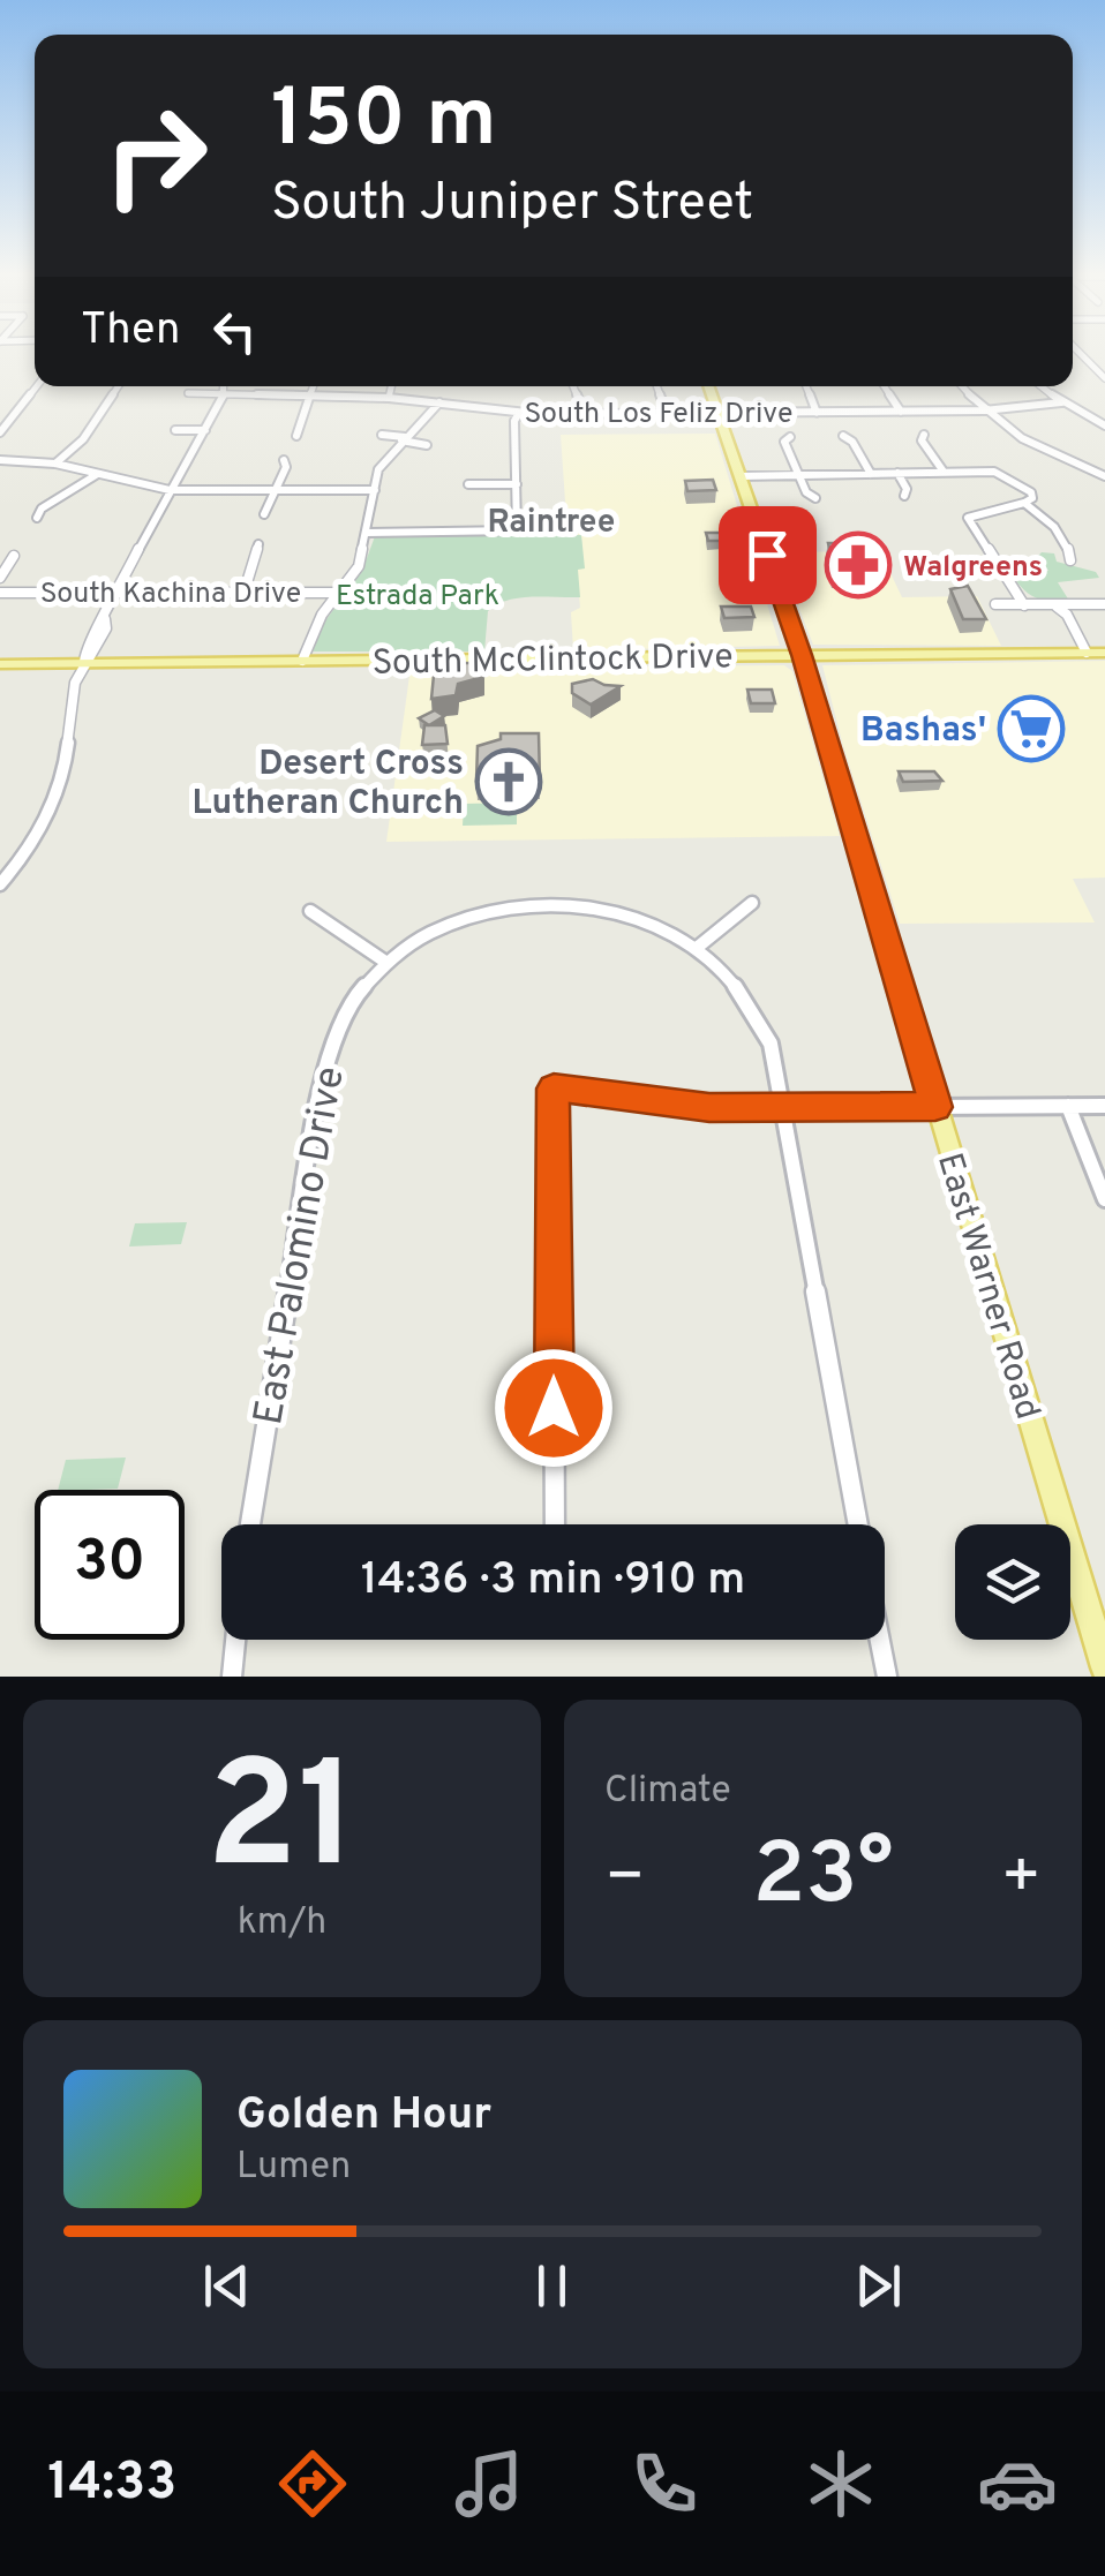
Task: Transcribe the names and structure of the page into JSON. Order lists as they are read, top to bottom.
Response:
{
  "streets": {
    "main road": ["South McClintock Drive", "East Warner Road"],
    "street": ["South Los Feliz Drive", "South Kachina Drive", "East Palomino Drive"]
  },
  "crossings": [
    ["South Los Feliz Drive", "East Warner Road"],
    ["South McClintock Drive", "East Warner Road"]
  ],
  "districts": ["Raintree"],
  "parks": ["Estrada Park"],
  "places": {
    "pharmacy": ["Walgreens"],
    "supermarket": ["Bashas'"],
    "church": ["Desert Cross Lutheran Church"]
  },
  "page": {
    "turn": ["150 m", "South Juniper Street"],
    "then": "Then",
    "limit": "30",
    "trip": "14:36 · 3 min · 910 m",
    "tile": [
      ["21", "km/h"],
      "Climate"
    ],
    "heat": ["−", "23°", "+"],
    "song": ["Golden Hour", "Lumen"],
    "tabs": "14:33"
  }
}
